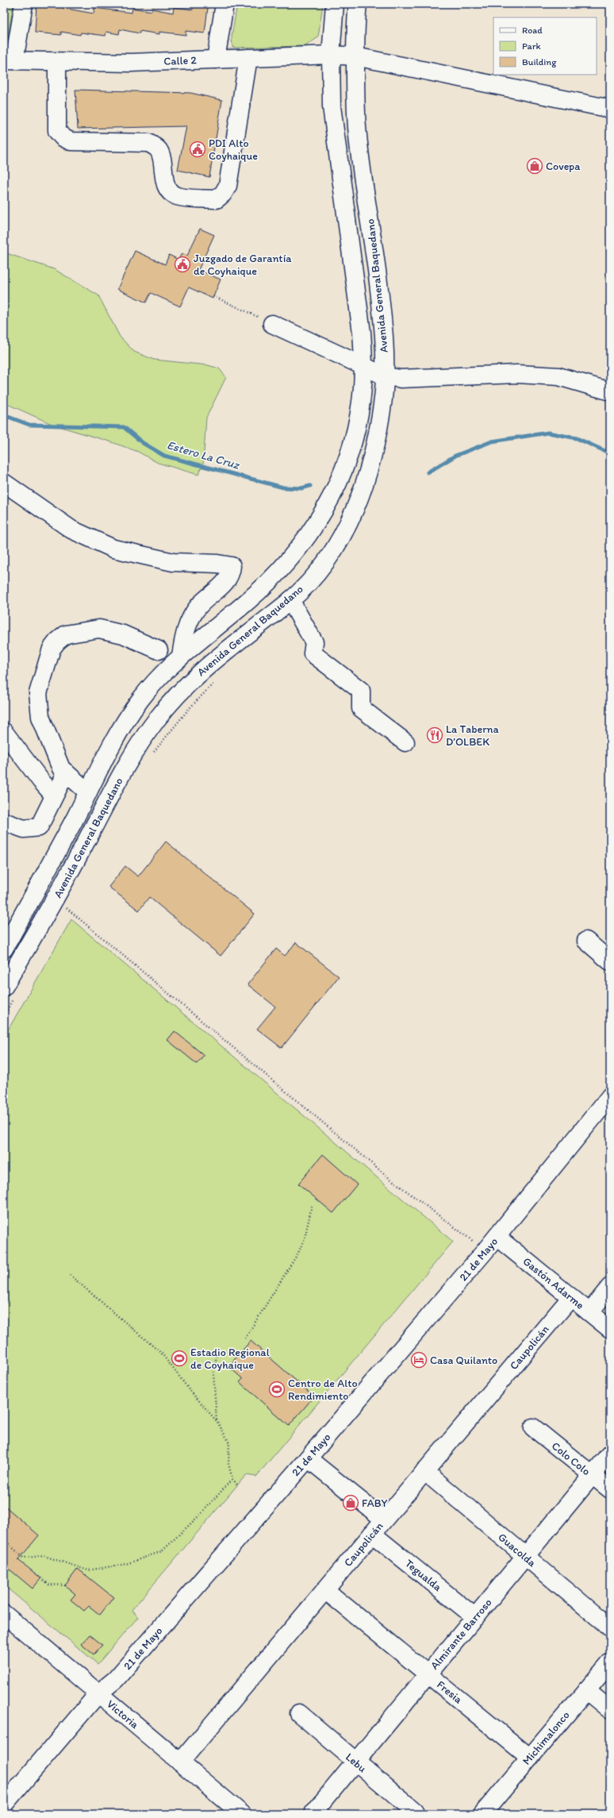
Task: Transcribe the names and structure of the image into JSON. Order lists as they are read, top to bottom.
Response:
{
  "streets": {
    "street": [
      "Calle 2",
      "Avenida General Baquedano",
      "21 de Mayo",
      "Gastón Adarme",
      "Caupolicán",
      "Colo Colo",
      "Guacolda",
      "Tegualda",
      "Almirante Barroso",
      "Fresia",
      "Victoria",
      "Michimalonco",
      "Lebu"
    ]
  },
  "crossings": [
    ["Calle 2", "Avenida General Baquedano"],
    ["21 de Mayo", "Gastón Adarme"],
    ["21 de Mayo", "Victoria"],
    ["Gastón Adarme", "Caupolicán"],
    ["Caupolicán", "Guacolda"],
    ["Caupolicán", "Tegualda"],
    ["Caupolicán", "Fresia"],
    ["Caupolicán", "Victoria"],
    ["Colo Colo", "Almirante Barroso"],
    ["Guacolda", "Almirante Barroso"],
    ["Tegualda", "Almirante Barroso"],
    ["Almirante Barroso", "Fresia"],
    ["Almirante Barroso", "Lebu"],
    ["Fresia", "Michimalonco"]
  ],
  "water": ["Estero La Cruz"],
  "places": {
    "public building": ["PDI Alto Coyhaique", "Juzgado de Garantía de Coyhaique"],
    "shop": ["Covepa", "FABY"],
    "restaurant": ["La Taberna D’OLBEK"],
    "sports": ["Estadio Regional de Coyhaique", "Centro de Alto Rendimiento"],
    "hotel": ["Casa Quilanto"]
  },
  "legend": ["Road", "Park", "Building"]
}
